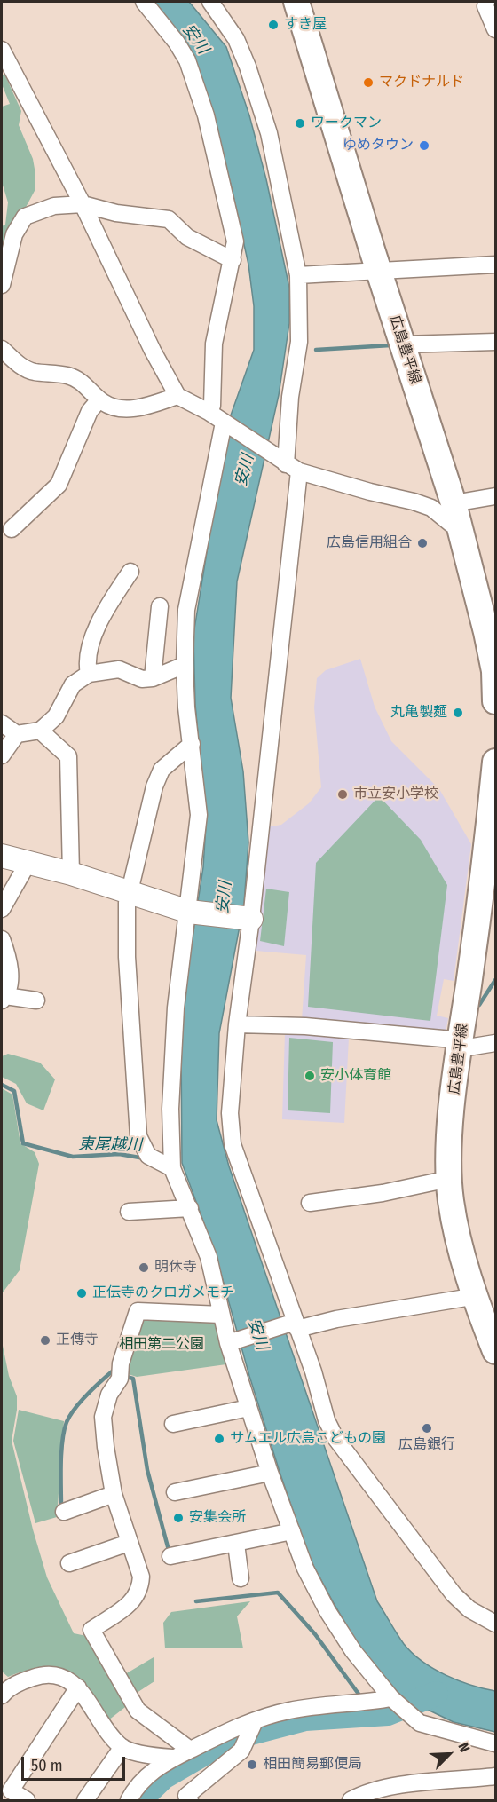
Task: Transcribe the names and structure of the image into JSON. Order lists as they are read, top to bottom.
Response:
{
  "streets": {
    "main road": ["広島豊平線"]
  },
  "water": ["安川", "東尾越川"],
  "parks": ["相田第二公園"],
  "places": [
    "すき屋",
    "マクドナルド",
    "ワークマン",
    "ゆめタウン",
    "広島信用組合",
    "丸亀製麺",
    "市立安小学校",
    "安小体育館",
    "明休寺",
    "正伝寺のクロガメモチ",
    "正傳寺",
    "広島銀行",
    "サムエル広島こどもの園",
    "安集会所",
    "相田簡易郵便局"
  ],
  "scale_bar": "50 m",
  "north": "top right"
}
